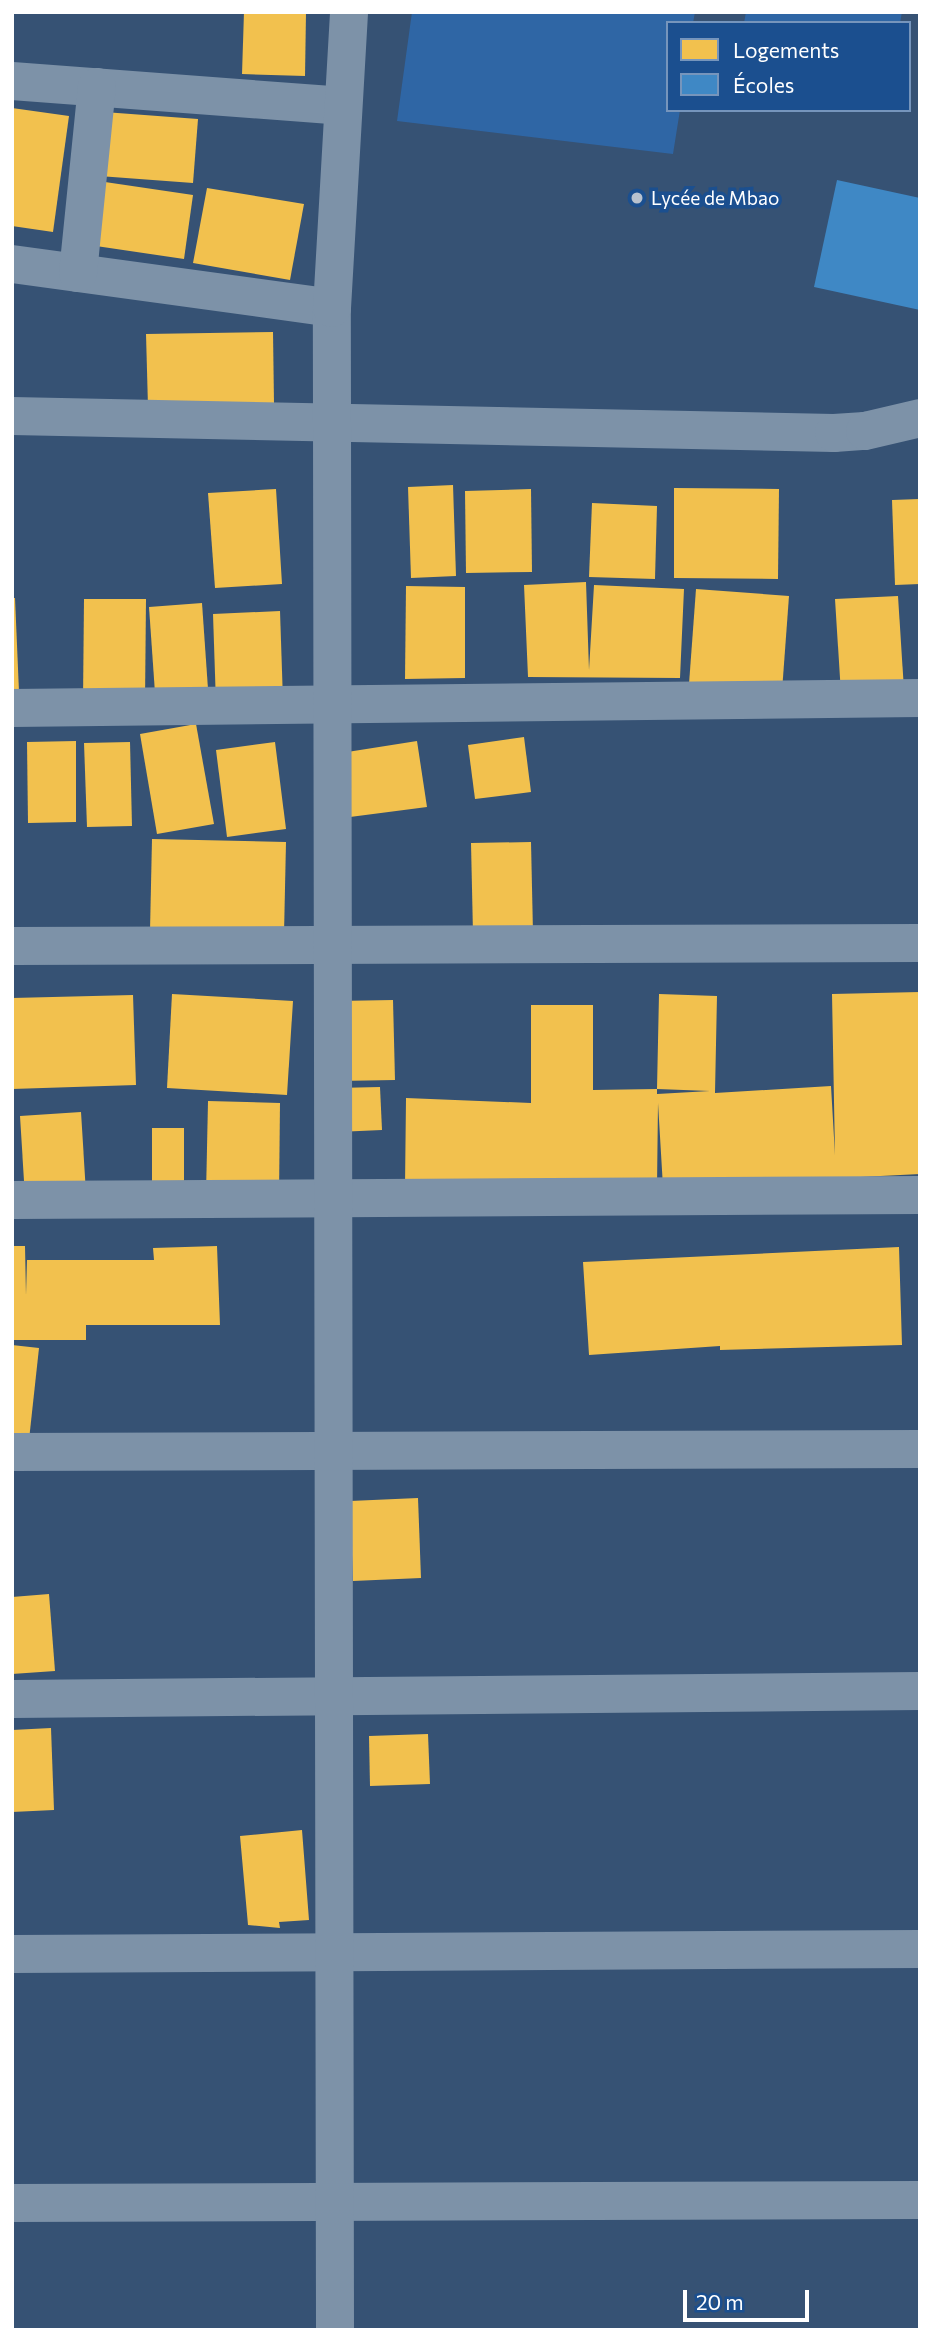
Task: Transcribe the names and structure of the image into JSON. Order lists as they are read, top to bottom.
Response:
{
  "places": ["Lycée de Mbao"],
  "legend": ["Logements", "Écoles"],
  "scale_bar": "20 m"
}
